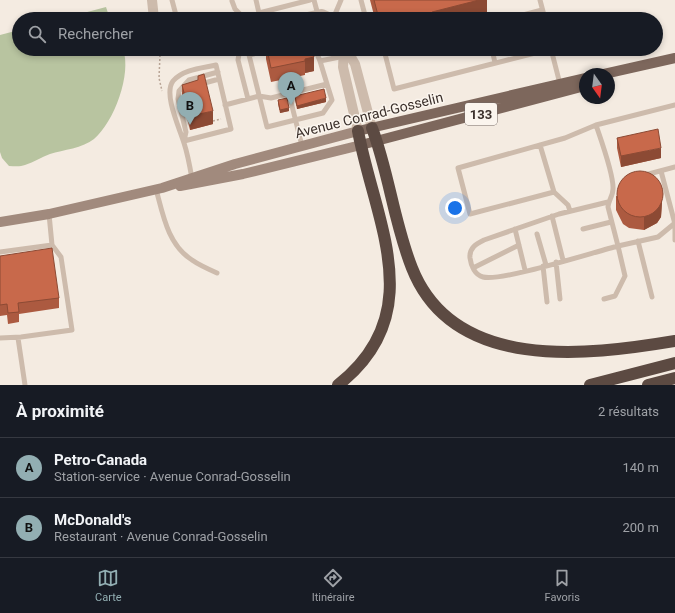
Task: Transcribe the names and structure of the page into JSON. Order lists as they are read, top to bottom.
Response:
{
  "streets": {
    "main road": ["133", "Avenue Conrad-Gosselin"]
  },
  "north": "bottom",
  "page": {
    "search": "Rechercher",
    "pins": ["A", "B"],
    "heading": ["À proximité", "2 résultats"],
    "list": [
      {
        "mark": "A",
        "name": "Petro-Canada",
        "note": "Station-service · Avenue Conrad-Gosselin",
        "value": "140 m"
      },
      {
        "mark": "B",
        "name": "McDonald's",
        "note": "Restaurant · Avenue Conrad-Gosselin",
        "value": "200 m"
      }
    ],
    "nav": ["Carte", "Itinéraire", "Favoris"]
  }
}
